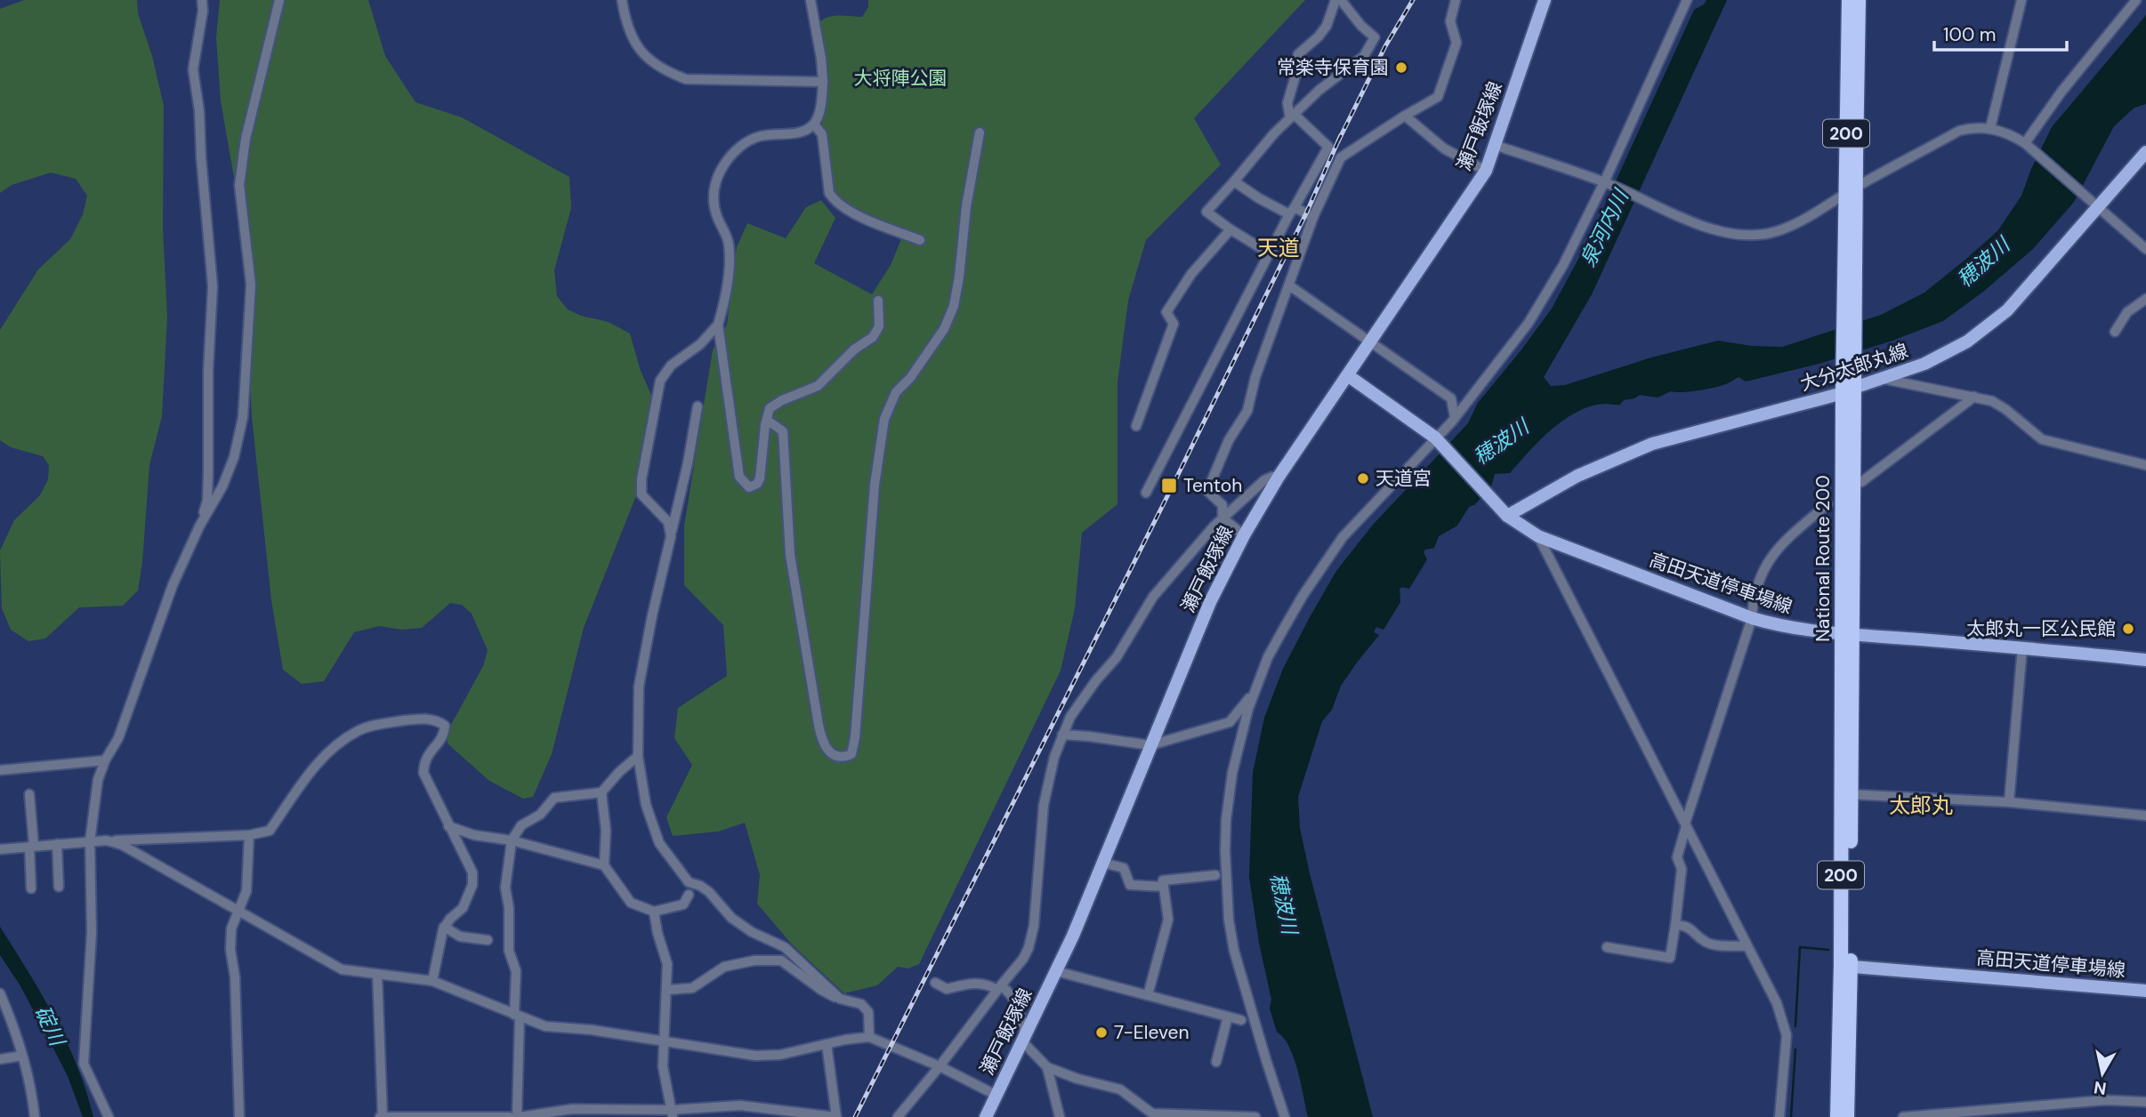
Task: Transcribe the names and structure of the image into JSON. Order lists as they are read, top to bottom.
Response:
{
  "streets": {
    "highway": ["200", "National Route 200"],
    "main road": ["瀬戸飯塚線", "大分太郎丸線", "高田天道停車場線"]
  },
  "crossings": [
    ["瀬戸飯塚線", "高田天道停車場線"],
    ["大分太郎丸線", "National Route 200"],
    ["大分太郎丸線", "高田天道停車場線"],
    ["National Route 200", "高田天道停車場線"]
  ],
  "districts": ["天道", "太郎丸"],
  "water": ["泉河内川", "穂波川", "碇川"],
  "parks": ["大将陣公園"],
  "places": {
    "other": [
      "常楽寺保育園",
      "天道宮",
      "太郎丸一区公民館",
      "7-Eleven"
    ],
    "transit": ["Tentoh"]
  },
  "scale_bar": "100 m",
  "north": "bottom"
}
